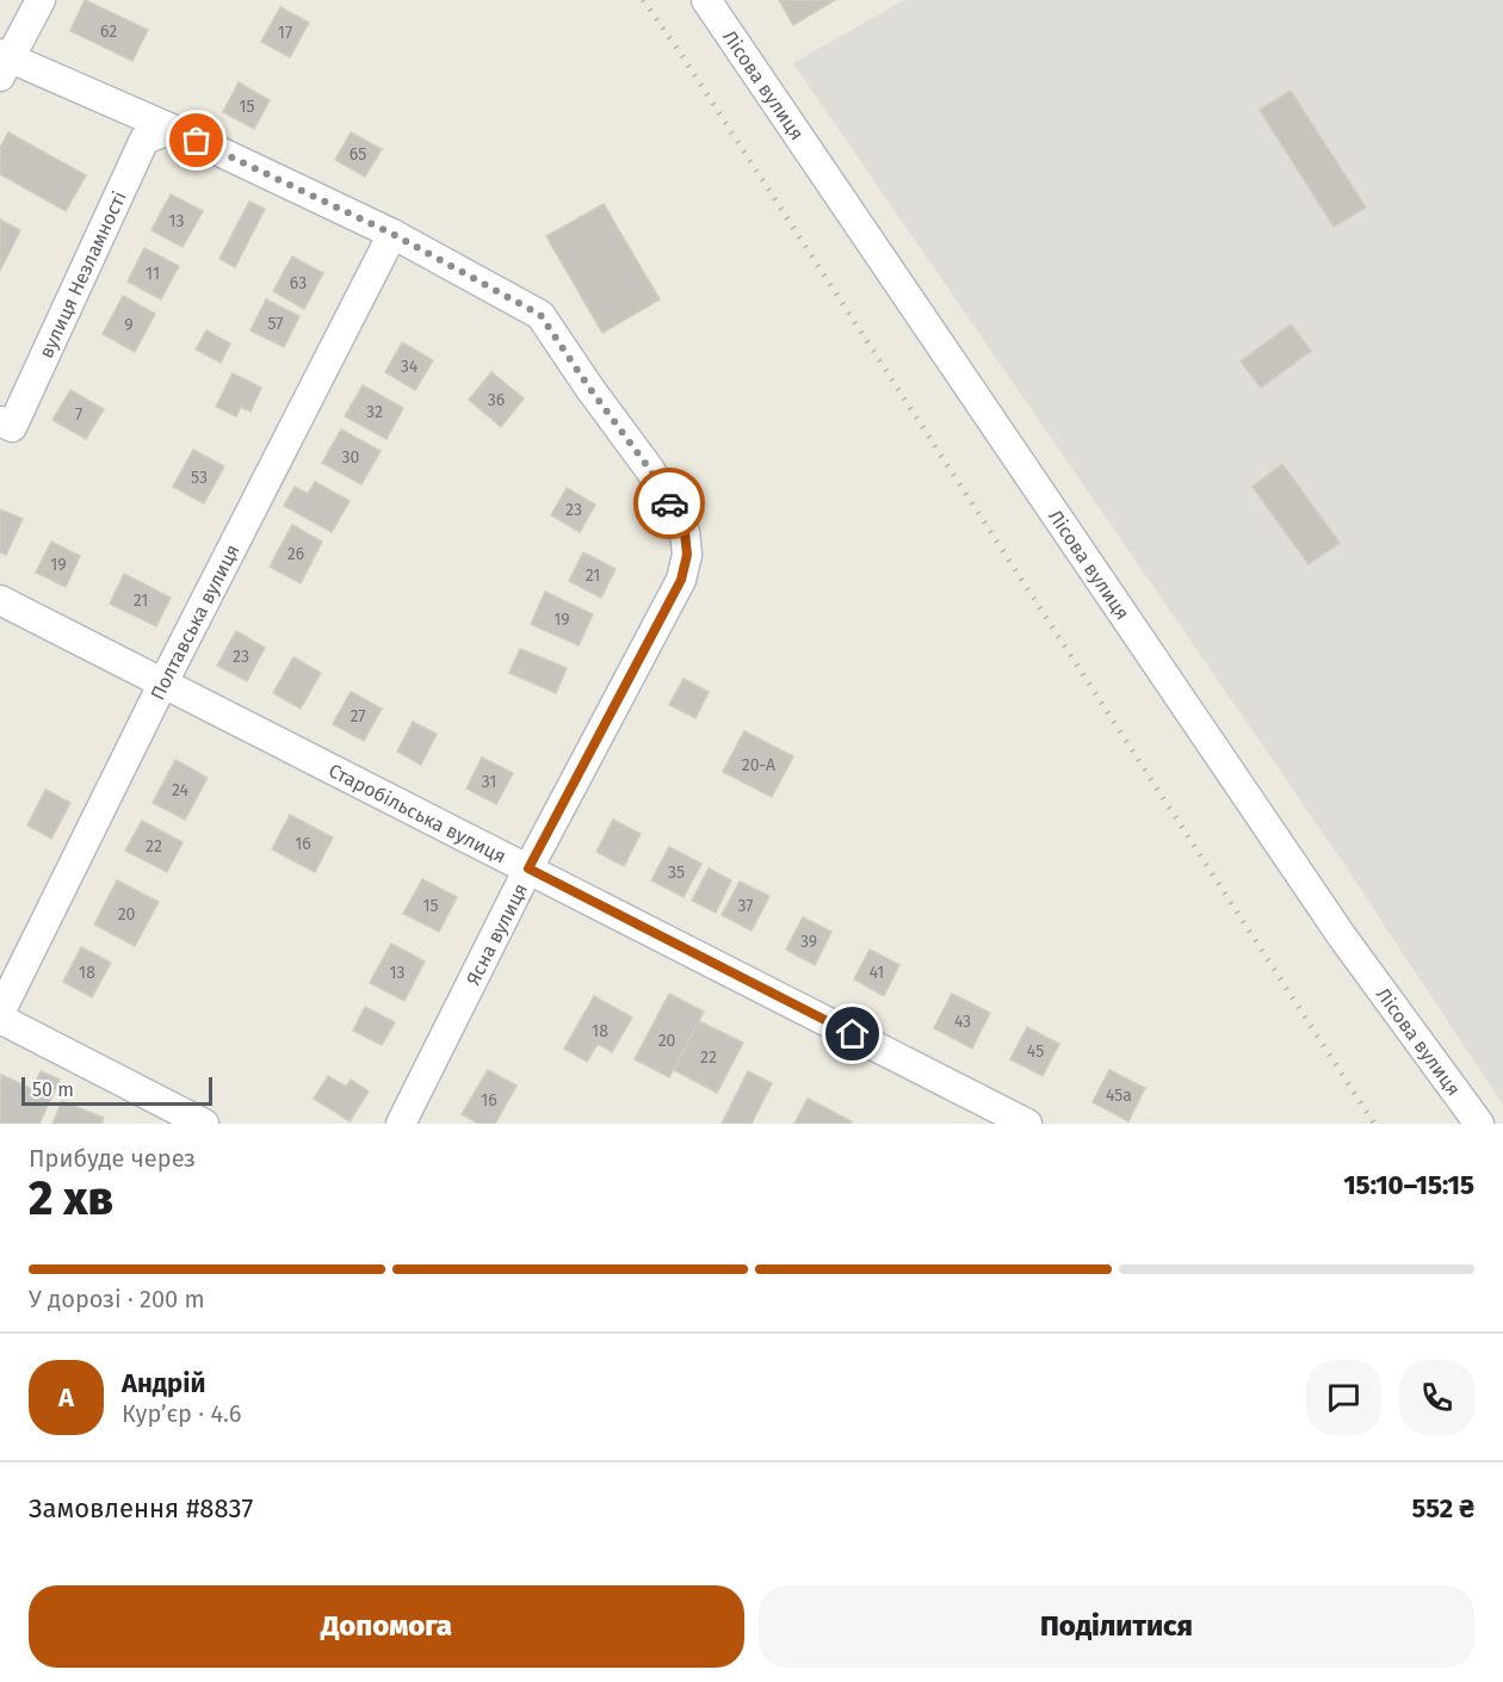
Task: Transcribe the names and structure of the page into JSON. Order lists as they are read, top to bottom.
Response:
{
  "streets": {
    "street": [
      "Лісова вулиця",
      "вулиця Незламності",
      "Полтавська вулиця",
      "Старобільська вулиця",
      "Ясна вулиця"
    ]
  },
  "crossings": [
    ["Полтавська вулиця", "Старобільська вулиця"],
    ["Полтавська вулиця", "Ясна вулиця"],
    ["Старобільська вулиця", "Ясна вулиця"]
  ],
  "house_numbers": [
    "62",
    "17",
    "15",
    "65",
    "13",
    "11",
    "63",
    "57",
    "9",
    "34",
    "36",
    "32",
    "7",
    "30",
    "53",
    "23",
    "26",
    "19",
    "21",
    "21",
    "19",
    "23",
    "27",
    "20-А",
    "31",
    "24",
    "16",
    "22",
    "35",
    "15",
    "37",
    "20",
    "39",
    "18",
    "13",
    "41",
    "43",
    "18",
    "20",
    "45",
    "22",
    "45а",
    "16"
  ],
  "scale_bar": "50 m",
  "page": {
    "scale": "50 m",
    "heading": ["2 хв", "Прибуде через", "15:10–15:15"],
    "panel": [
      "Андрій",
      "Кур’єр · 4.6",
      "Замовлення #8837",
      "552 ₴"
    ],
    "bar": "У дорозі · 200 m",
    "round": "А",
    "buttons": ["Допомога", "Поділитися"]
  }
}
